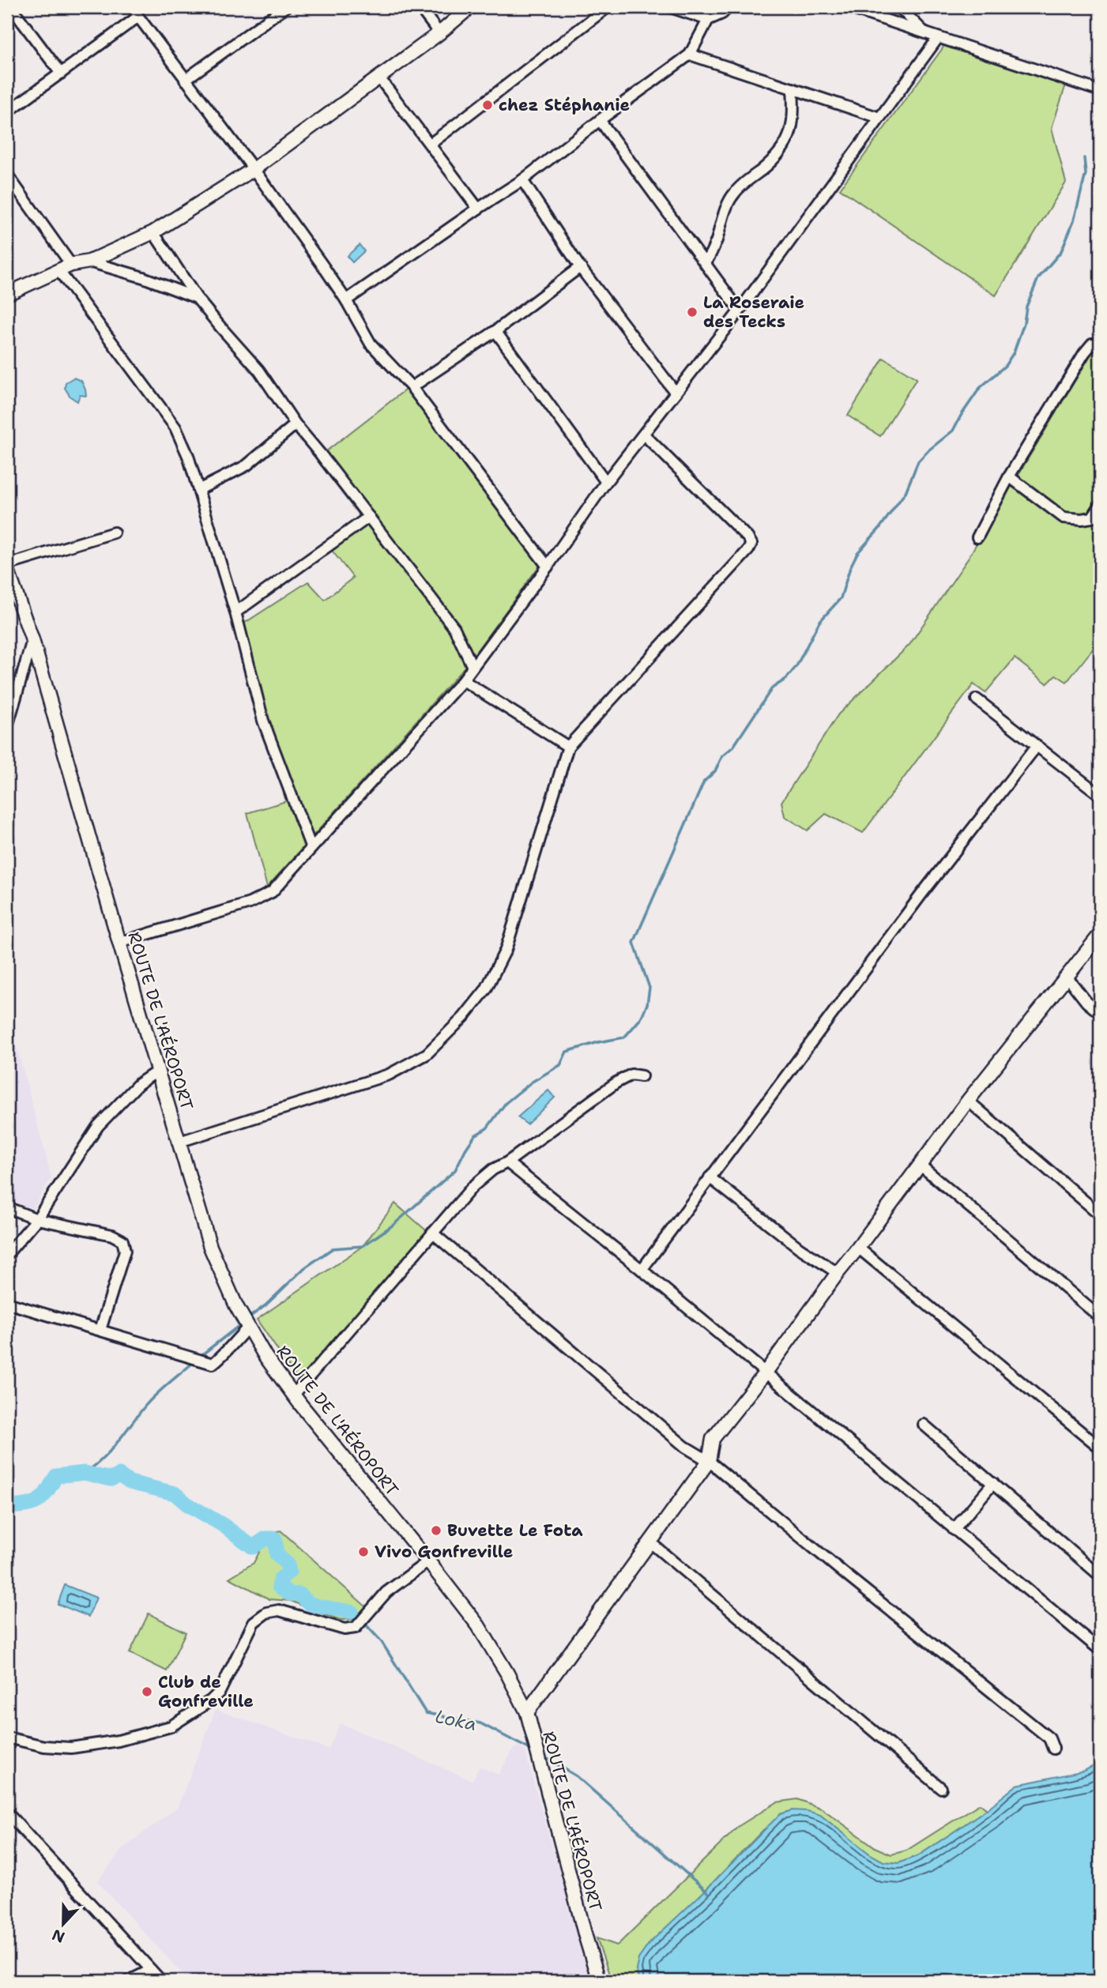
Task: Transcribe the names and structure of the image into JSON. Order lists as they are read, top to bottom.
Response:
{
  "streets": {
    "main road": ["ROUTE DE L'AÉROPORT"]
  },
  "water": ["Loka"],
  "places": [
    "chez Stéphanie",
    "La Roseraie des Tecks",
    "Buvette Le Fota",
    "Vivo Gonfreville",
    "Club de Gonfreville"
  ],
  "north": "bottom"
}
